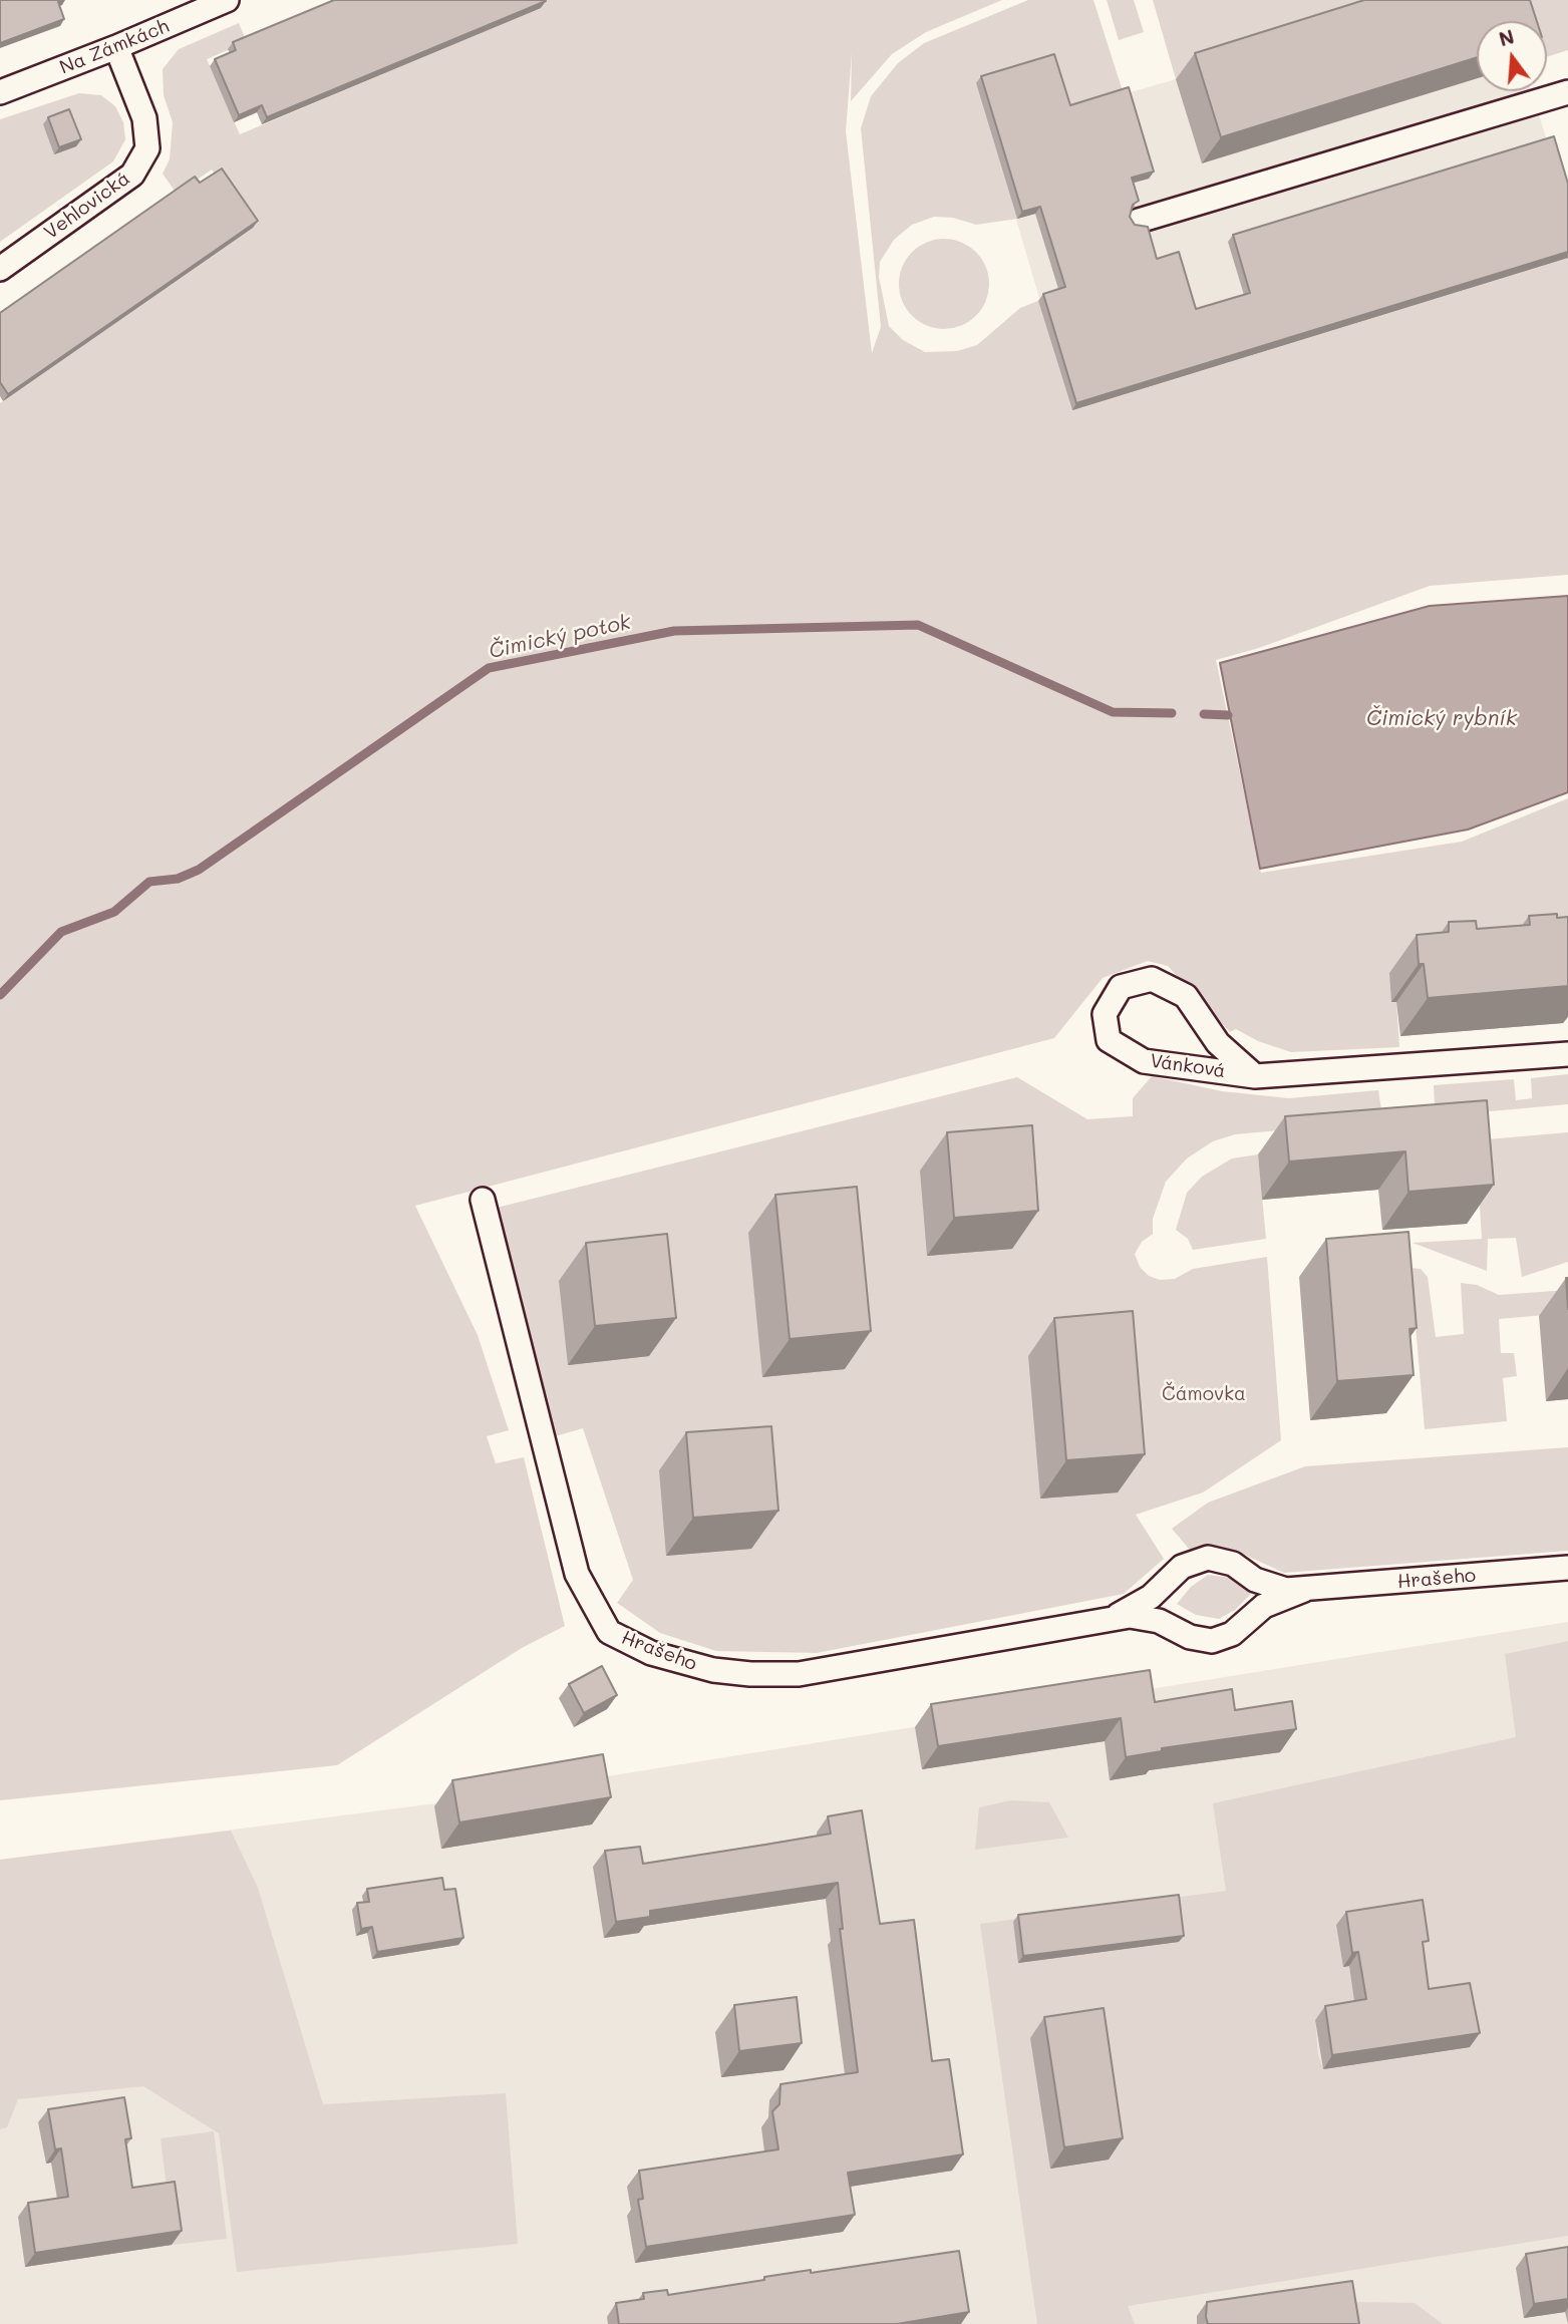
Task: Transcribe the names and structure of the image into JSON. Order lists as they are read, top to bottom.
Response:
{
  "streets": {
    "street": [
      "Na Zámkách",
      "Vehlovická",
      "Vánková",
      "Hrašeho"
    ]
  },
  "crossings": [
    ["Na Zámkách", "Vehlovická"]
  ],
  "water": ["Čimický potok", "Čimický rybník"],
  "parks": ["Čámovka"],
  "north": "top"
}
